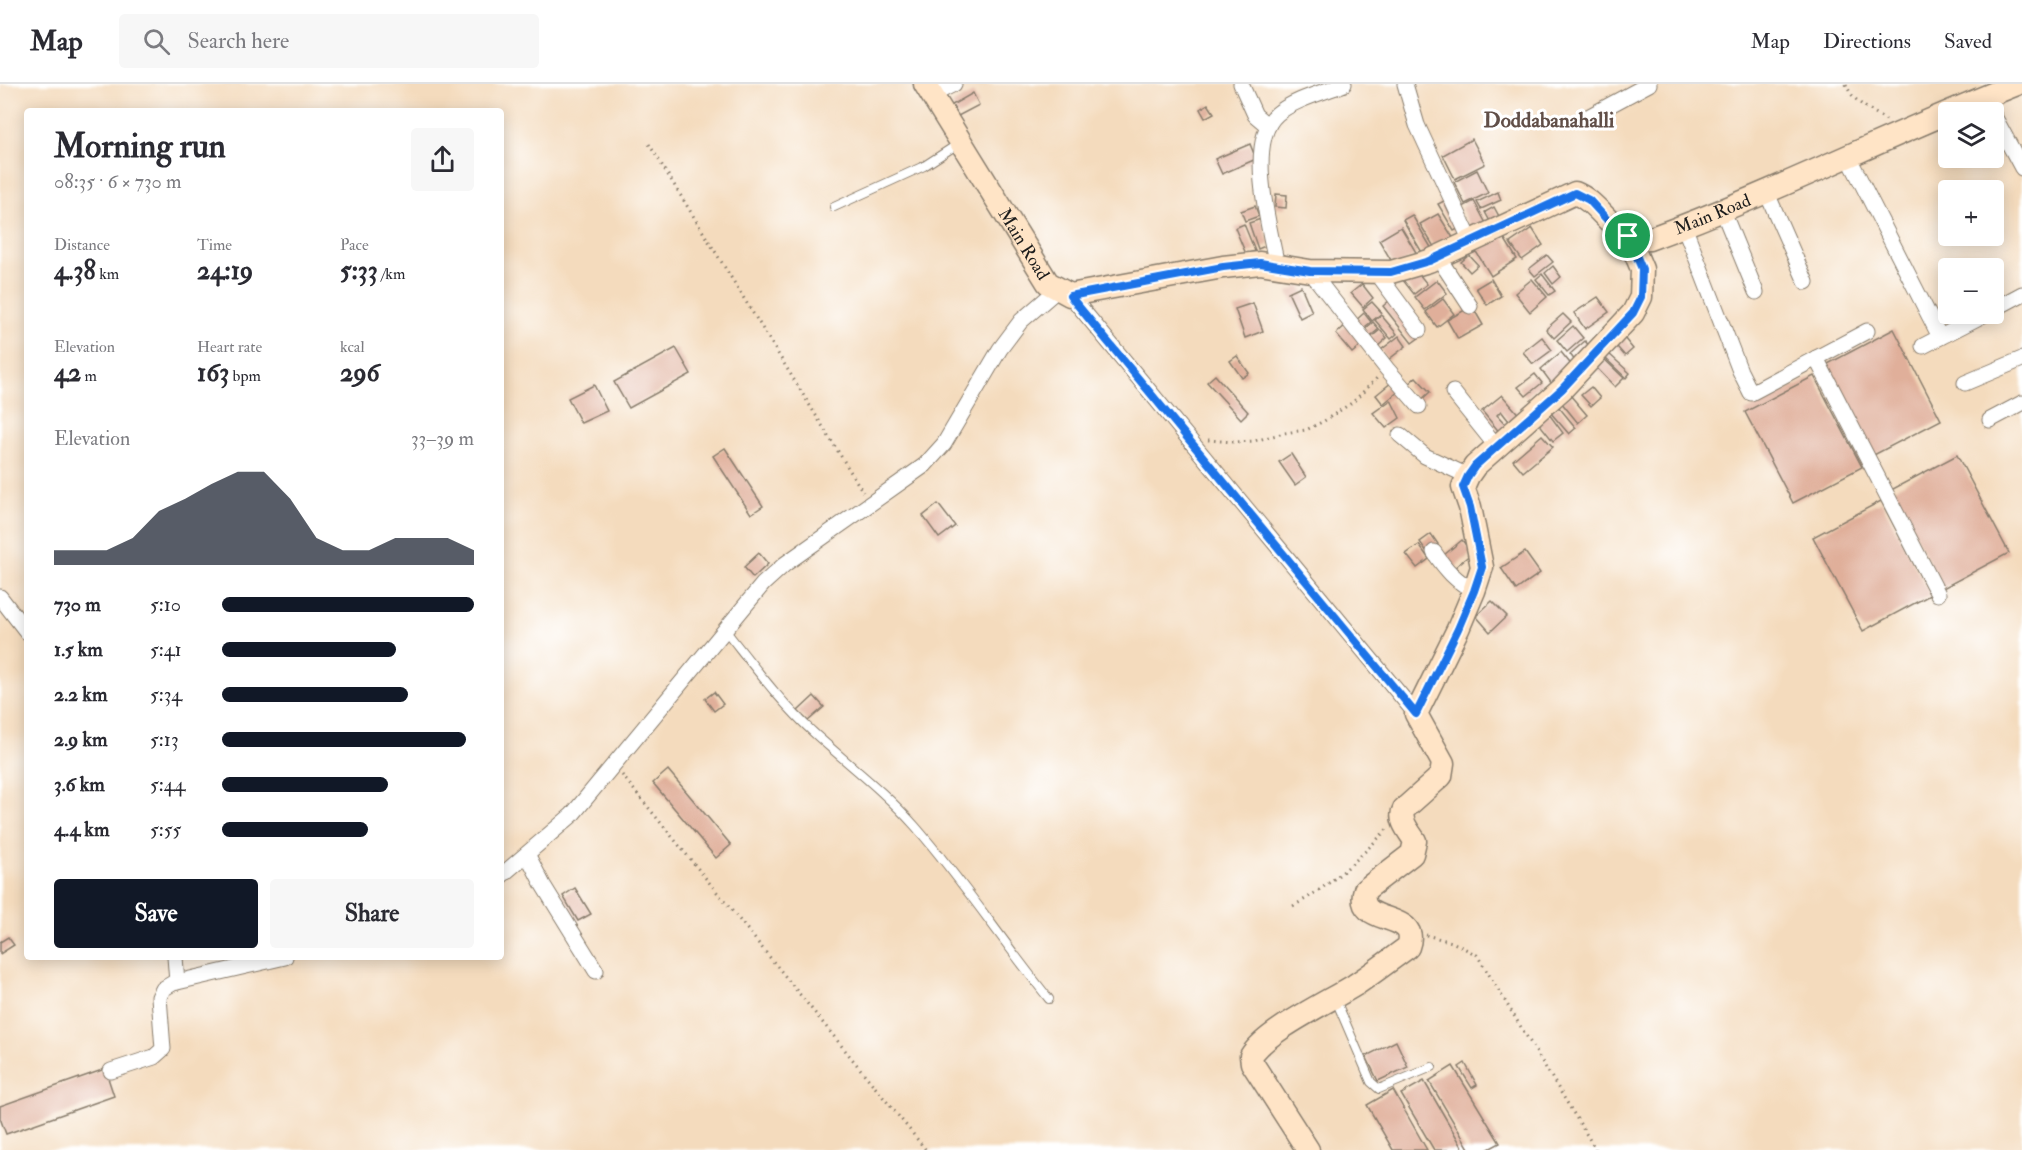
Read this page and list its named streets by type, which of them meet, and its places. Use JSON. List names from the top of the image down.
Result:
{
  "streets": {
    "street": ["Main Road"]
  },
  "districts": ["Doddabanahalli"],
  "page": {
    "header": "Map",
    "search": "Search here",
    "nav": ["Map", "Directions", "Saved"],
    "map_buttons": ["+", "−"],
    "heading": ["Morning run", "08:35 · 6 × 730 m"],
    "stats": [
      ["Distance", "4.38 km"],
      ["Time", "24:19"],
      ["Pace", "5:33 /km"],
      ["Elevation", "42 m"],
      ["Heart rate", "163 bpm"],
      ["kcal", "296"]
    ],
    "chart": ["Elevation", "33–39 m"],
    "list": [
      {
        "name": "730 m",
        "note": "5:10"
      },
      {
        "name": "1.5 km",
        "note": "5:41"
      },
      {
        "name": "2.2 km",
        "note": "5:34"
      },
      {
        "name": "2.9 km",
        "note": "5:13"
      },
      {
        "name": "3.6 km",
        "note": "5:44"
      },
      {
        "name": "4.4 km",
        "note": "5:55"
      }
    ],
    "buttons": ["Save", "Share"]
  }
}
